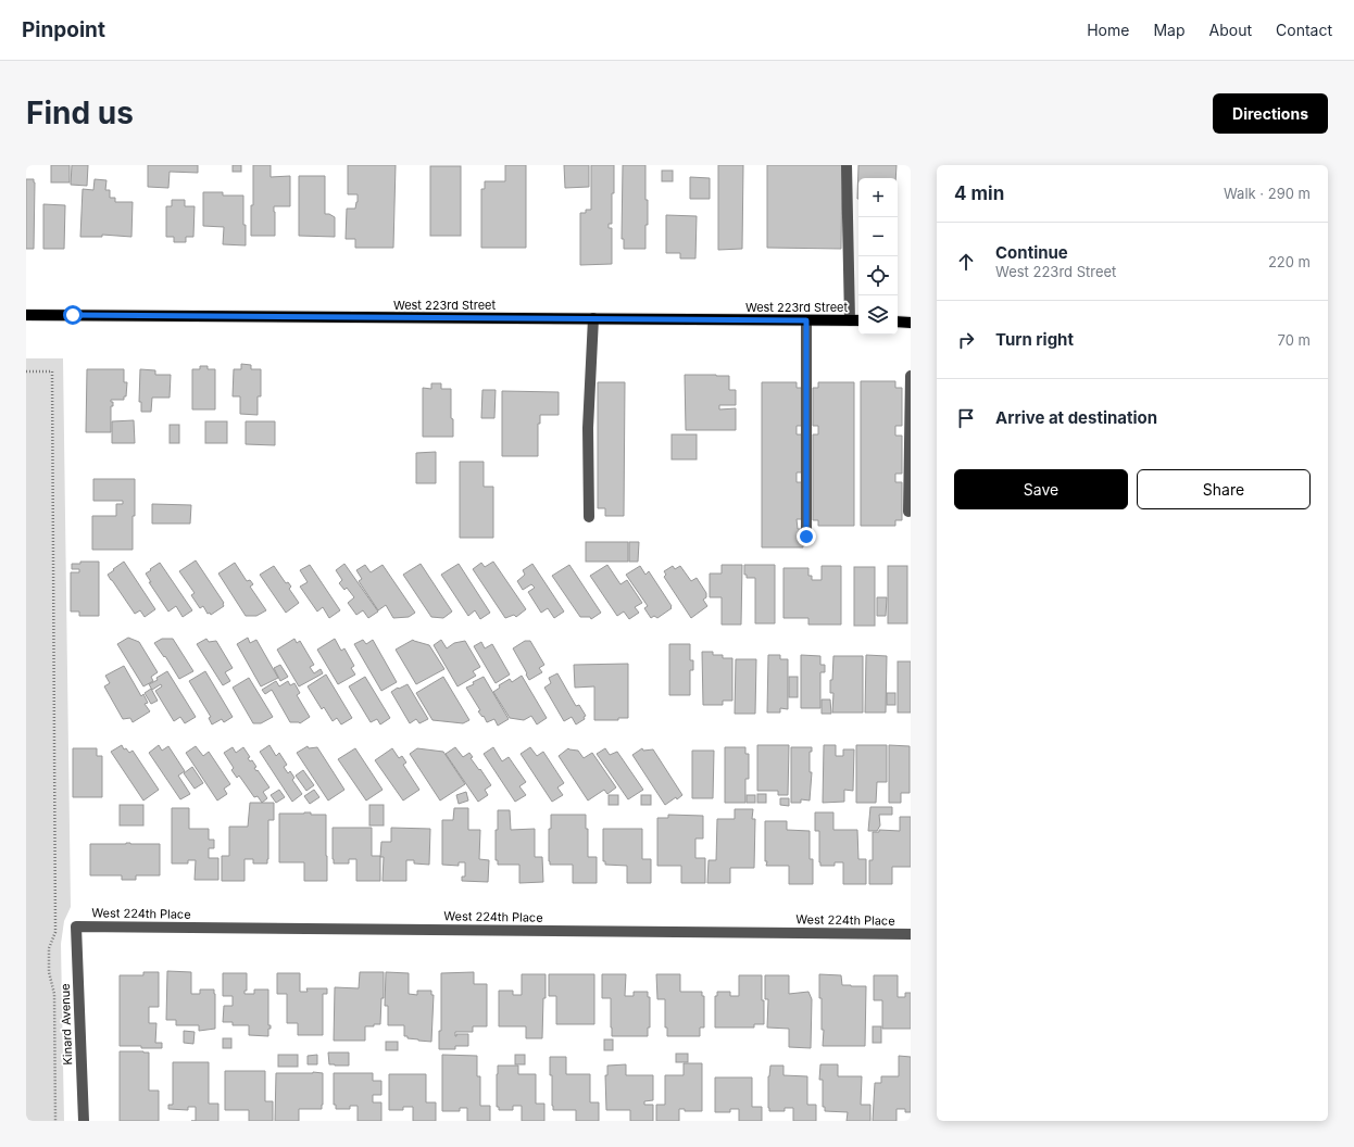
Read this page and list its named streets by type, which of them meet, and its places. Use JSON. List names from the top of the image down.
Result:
{
  "streets": {
    "main road": ["West 223rd Street"],
    "street": ["West 224th Place", "Kinard Avenue"]
  },
  "crossings": [
    ["West 224th Place", "Kinard Avenue"]
  ],
  "page": {
    "header": "Pinpoint",
    "nav": [
      "Home",
      "Map",
      "About",
      "Contact"
    ],
    "buttons": [
      "Directions",
      ["Save", "Share"]
    ],
    "title": "Find us",
    "heading": ["4 min", "Walk · 290 m"],
    "map_buttons": ["+", "−"],
    "list": [
      ["Continue", "West 223rd Street", "220 m"],
      ["Turn right", "70 m"],
      "Arrive at destination"
    ]
  }
}
